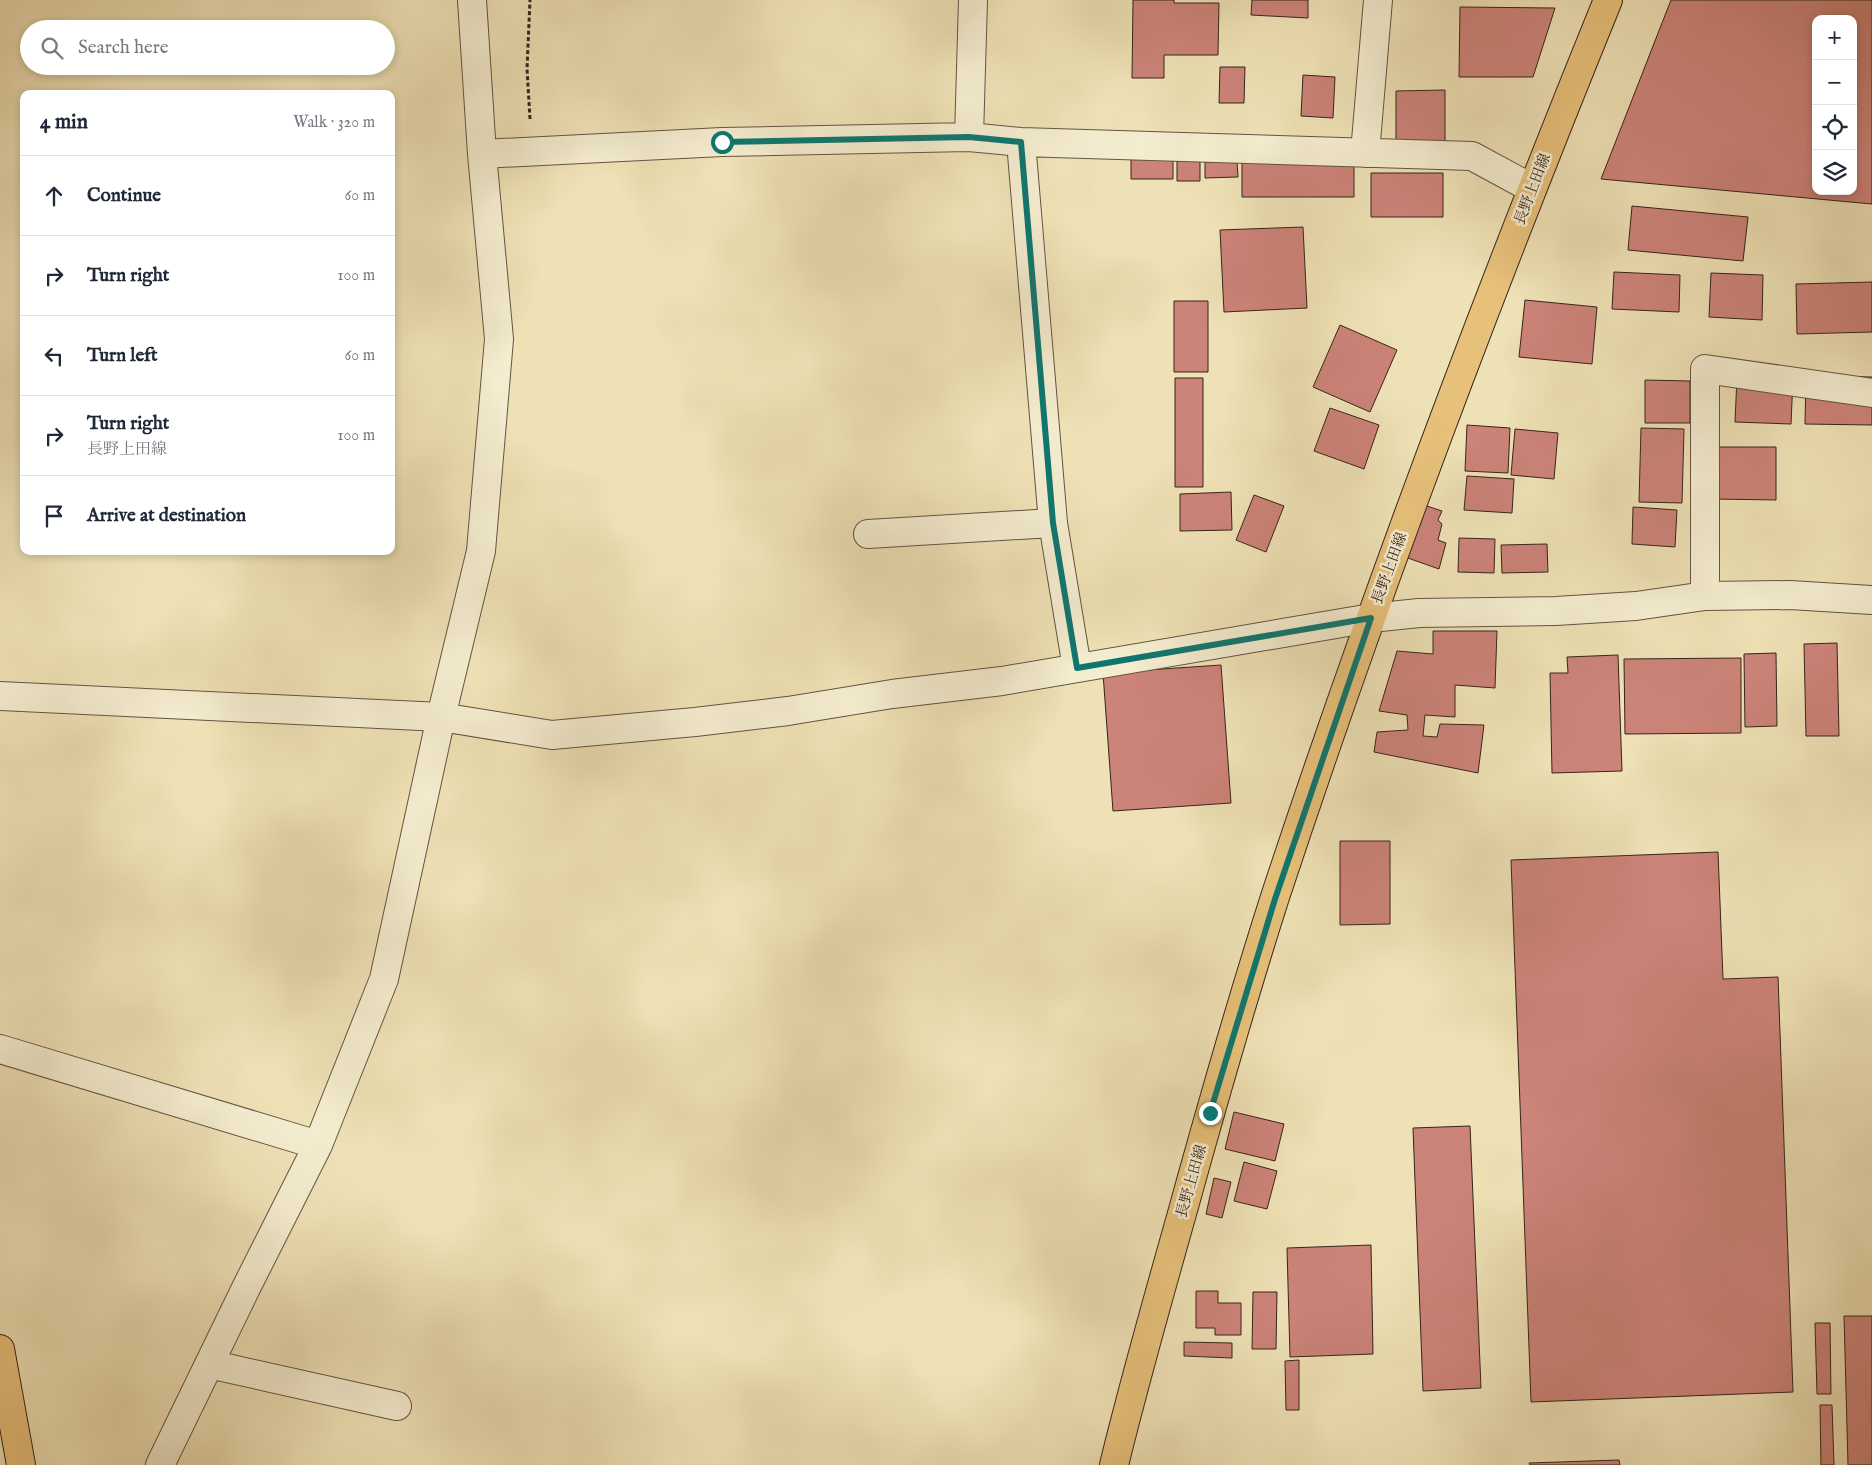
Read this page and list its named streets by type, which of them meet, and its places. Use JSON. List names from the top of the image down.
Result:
{
  "streets": {
    "main road": ["長野上田線"]
  },
  "page": {
    "map_buttons": ["+", "−"],
    "search": "Search here",
    "heading": ["4 min", "Walk · 320 m"],
    "list": [
      ["Continue", "60 m"],
      ["Turn right", "100 m"],
      ["Turn left", "60 m"],
      ["Turn right", "長野上田線", "100 m"],
      "Arrive at destination"
    ]
  }
}
